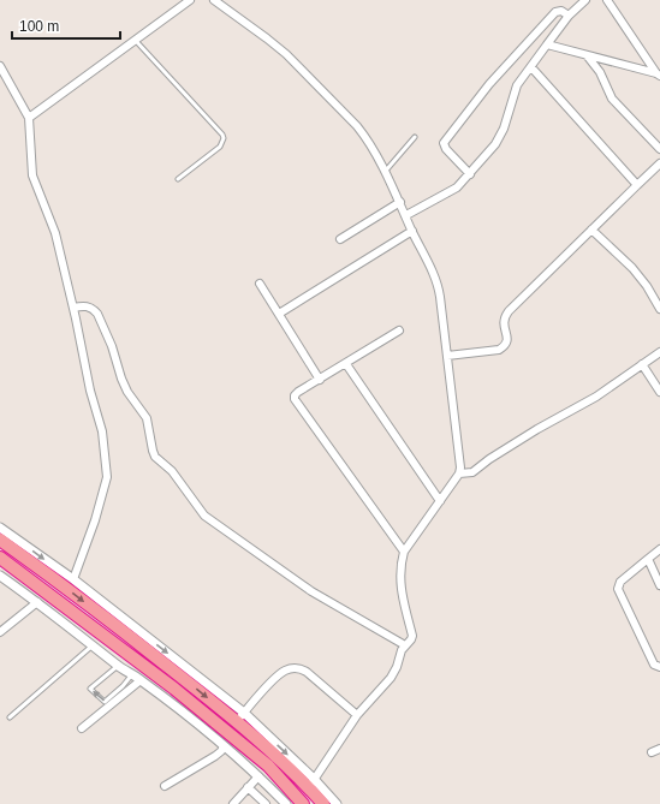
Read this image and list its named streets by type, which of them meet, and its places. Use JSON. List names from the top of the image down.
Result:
{
  "scale_bar": "100 m"
}
